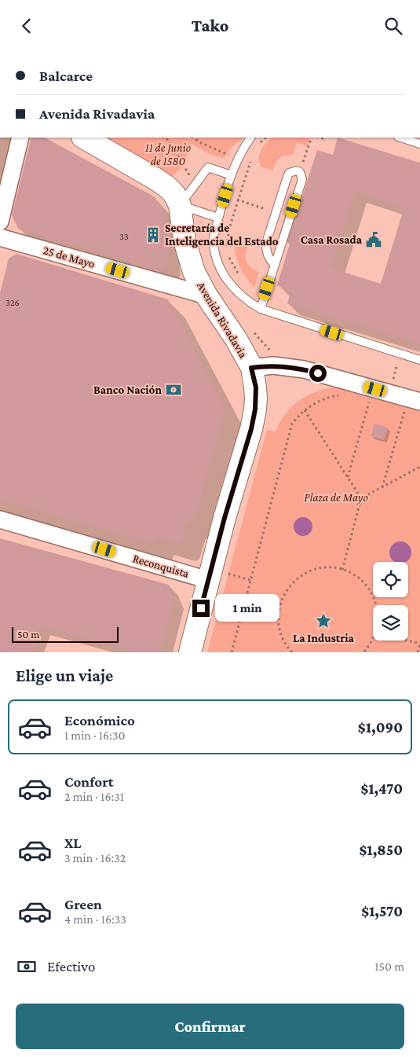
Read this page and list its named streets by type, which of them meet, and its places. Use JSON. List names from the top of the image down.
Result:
{
  "streets": {
    "main road": ["Avenida Rivadavia"],
    "street": ["25 de Mayo", "Reconquista"]
  },
  "crossings": [
    ["25 de Mayo", "Avenida Rivadavia"],
    ["Avenida Rivadavia", "Reconquista"]
  ],
  "parks": ["11 de Junio de 1580", "Plaza de Mayo"],
  "places": {
    "building": ["Secretaría de Inteligencia del Estado"],
    "public building": ["Casa Rosada"],
    "bank": ["Banco Nación"],
    "place": ["La Industria"]
  },
  "house_numbers": ["33", "326"],
  "scale_bar": "50 m",
  "page": {
    "header": "Tako",
    "banner": ["Balcarce", "Avenida Rivadavia"],
    "bubble": "1 min",
    "scale": "50 m",
    "heading": "Elige un viaje",
    "list": [
      {
        "name": "Económico",
        "note": "1 min · 16:30",
        "value": "$1,090"
      },
      {
        "name": "Confort",
        "note": "2 min · 16:31",
        "value": "$1,470"
      },
      {
        "name": "XL",
        "note": "3 min · 16:32",
        "value": "$1,850"
      },
      {
        "name": "Green",
        "note": "4 min · 16:33",
        "value": "$1,570"
      }
    ],
    "pay": ["Efectivo", "150 m"],
    "buttons": "Confirmar"
  }
}
